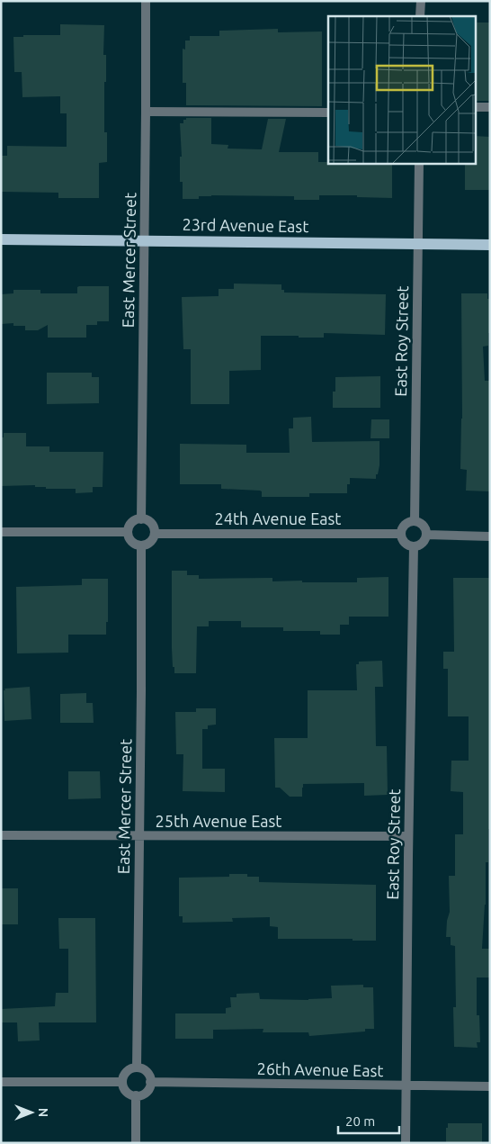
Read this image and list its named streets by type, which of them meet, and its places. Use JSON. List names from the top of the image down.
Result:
{
  "streets": {
    "main road": ["23rd Avenue East"],
    "street": [
      "East Mercer Street",
      "East Roy Street",
      "24th Avenue East",
      "25th Avenue East",
      "26th Avenue East"
    ]
  },
  "crossings": [
    ["23rd Avenue East", "East Mercer Street"],
    ["23rd Avenue East", "East Roy Street"],
    ["East Mercer Street", "24th Avenue East"],
    ["East Mercer Street", "25th Avenue East"],
    ["East Mercer Street", "26th Avenue East"],
    ["East Roy Street", "24th Avenue East"],
    ["East Roy Street", "25th Avenue East"],
    ["East Roy Street", "26th Avenue East"]
  ],
  "scale_bar": "20 m",
  "north": "right"
}
